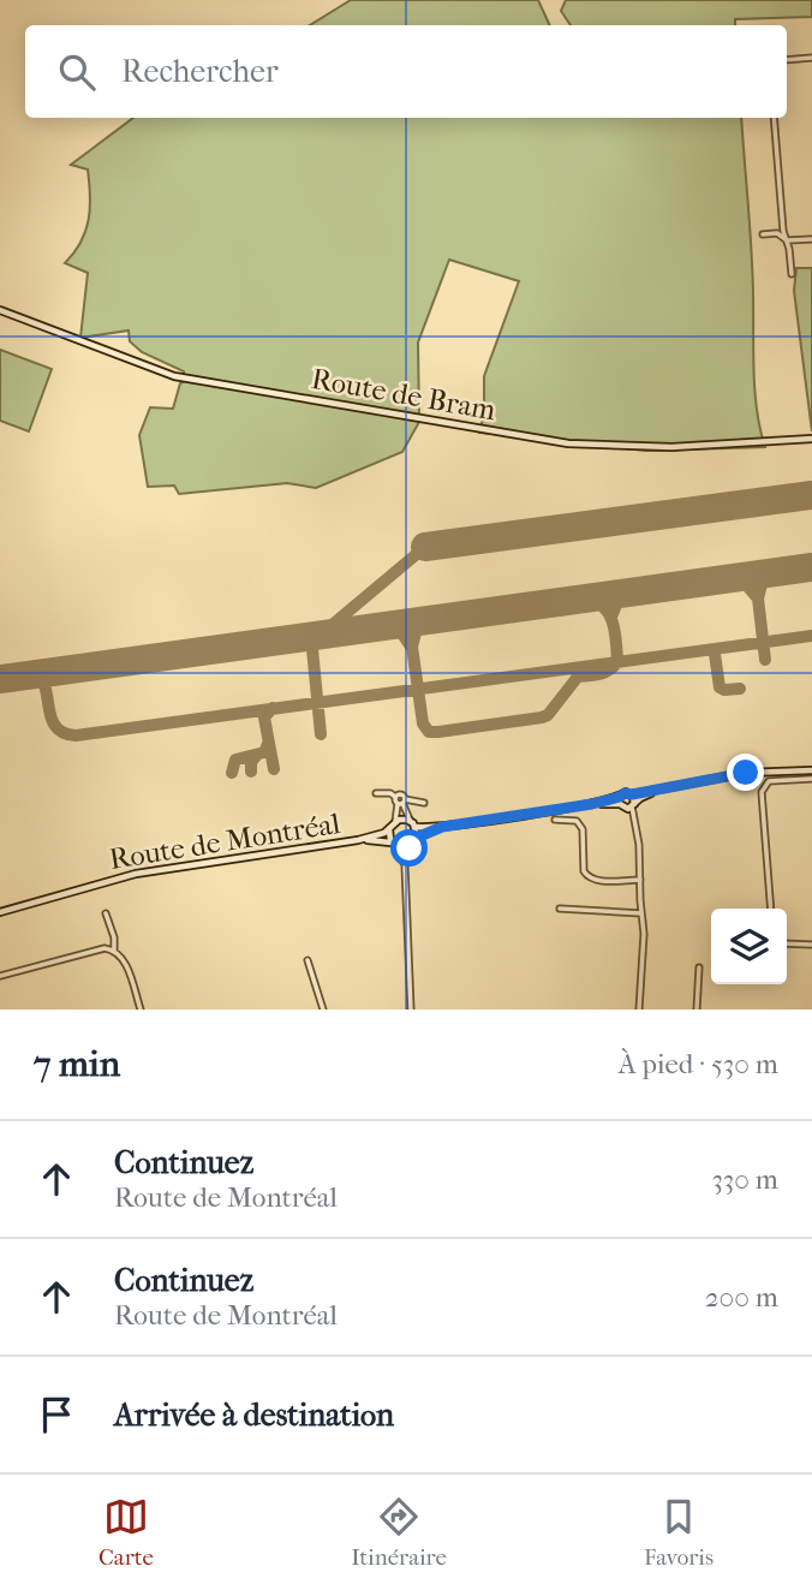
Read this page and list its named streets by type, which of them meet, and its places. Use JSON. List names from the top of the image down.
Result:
{
  "streets": {
    "main road": ["Route de Bram", "Route de Montréal"]
  },
  "page": {
    "search": "Rechercher",
    "heading": ["7 min", "À pied · 530 m"],
    "list": [
      ["Continuez", "Route de Montréal", "330 m"],
      ["Continuez", "Route de Montréal", "200 m"],
      "Arrivée à destination"
    ],
    "nav": ["Carte", "Itinéraire", "Favoris"]
  }
}
